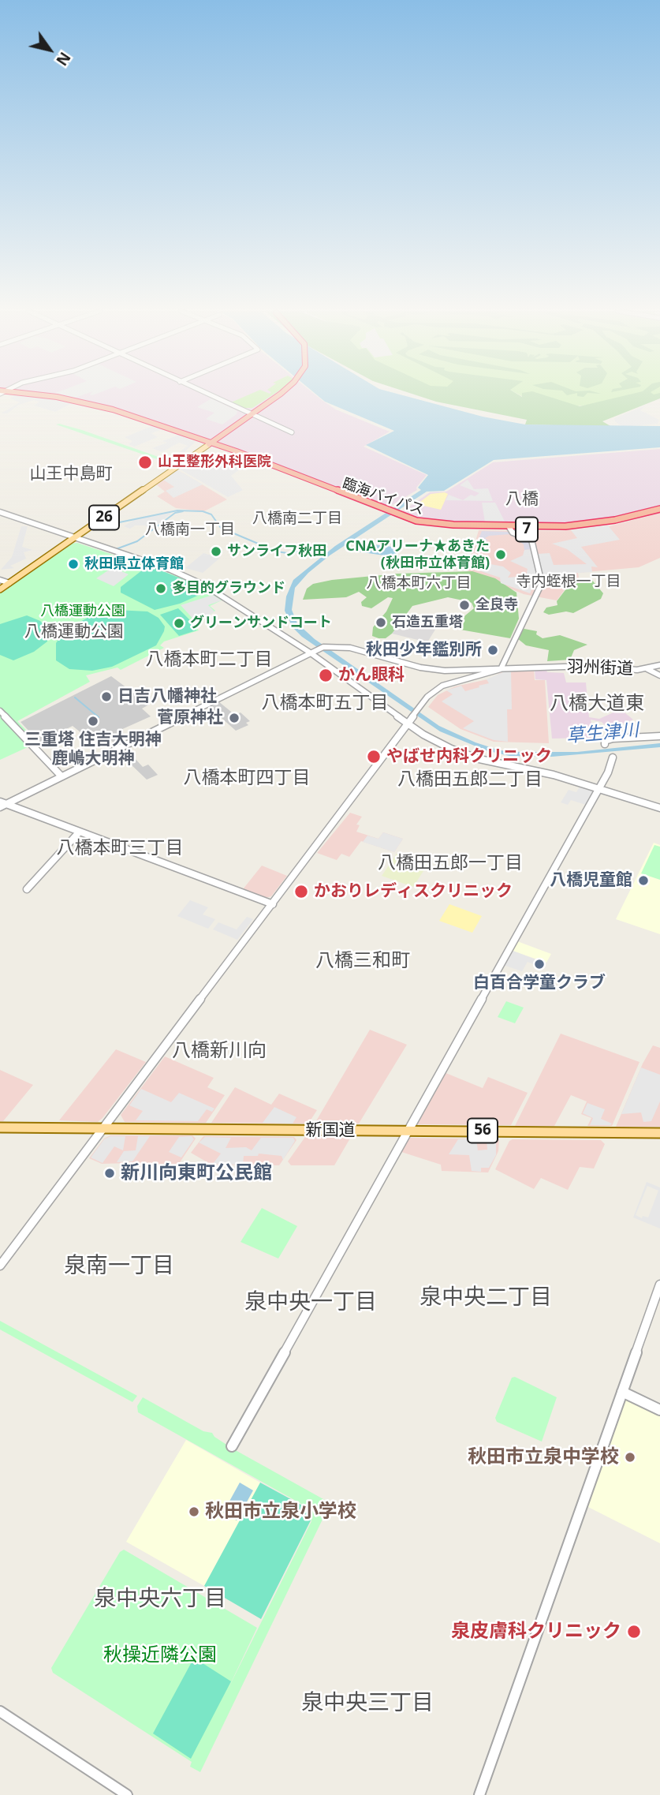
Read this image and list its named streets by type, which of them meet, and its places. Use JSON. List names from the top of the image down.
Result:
{
  "streets": {
    "highway": ["臨海バイパス", "7"],
    "main road": ["26", "新国道", "56"],
    "street": ["羽州街道"]
  },
  "crossings": [
    ["臨海バイパス", "26"]
  ],
  "districts": [
    "山王中島町",
    "八橋",
    "八橋南二丁目",
    "八橋南一丁目",
    "寺内蛭根一丁目",
    "八橋本町六丁目",
    "八橋運動公園",
    "八橋本町二丁目",
    "八橋本町五丁目",
    "八橋大道東",
    "八橋本町四丁目",
    "八橋田五郎二丁目",
    "八橋本町三丁目",
    "八橋田五郎一丁目",
    "八橋三和町",
    "八橋新川向",
    "泉南一丁目",
    "泉中央二丁目",
    "泉中央一丁目",
    "泉中央六丁目",
    "泉中央三丁目"
  ],
  "water": ["草生津川"],
  "parks": ["八橋運動公園", "秋操近隣公園"],
  "places": [
    "山王整形外科医院",
    "サンライフ秋田",
    "CNAアリーナ★あきた (秋田市立体育館)",
    "秋田県立体育館",
    "多目的グラウンド",
    "全良寺",
    "石造五重塔",
    "グリーンサンドコート",
    "秋田少年鑑別所",
    "かん眼科",
    "日吉八幡神社",
    "菅原神社",
    "三重塔 住吉大明神 鹿嶋大明神",
    "やばせ内科クリニック",
    "八橋児童館",
    "かおりレディスクリニック",
    "白百合学童クラブ",
    "新川向東町公民館",
    "秋田市立泉中学校",
    "秋田市立泉小学校",
    "泉皮膚科クリニック"
  ],
  "north": "bottom right"
}
